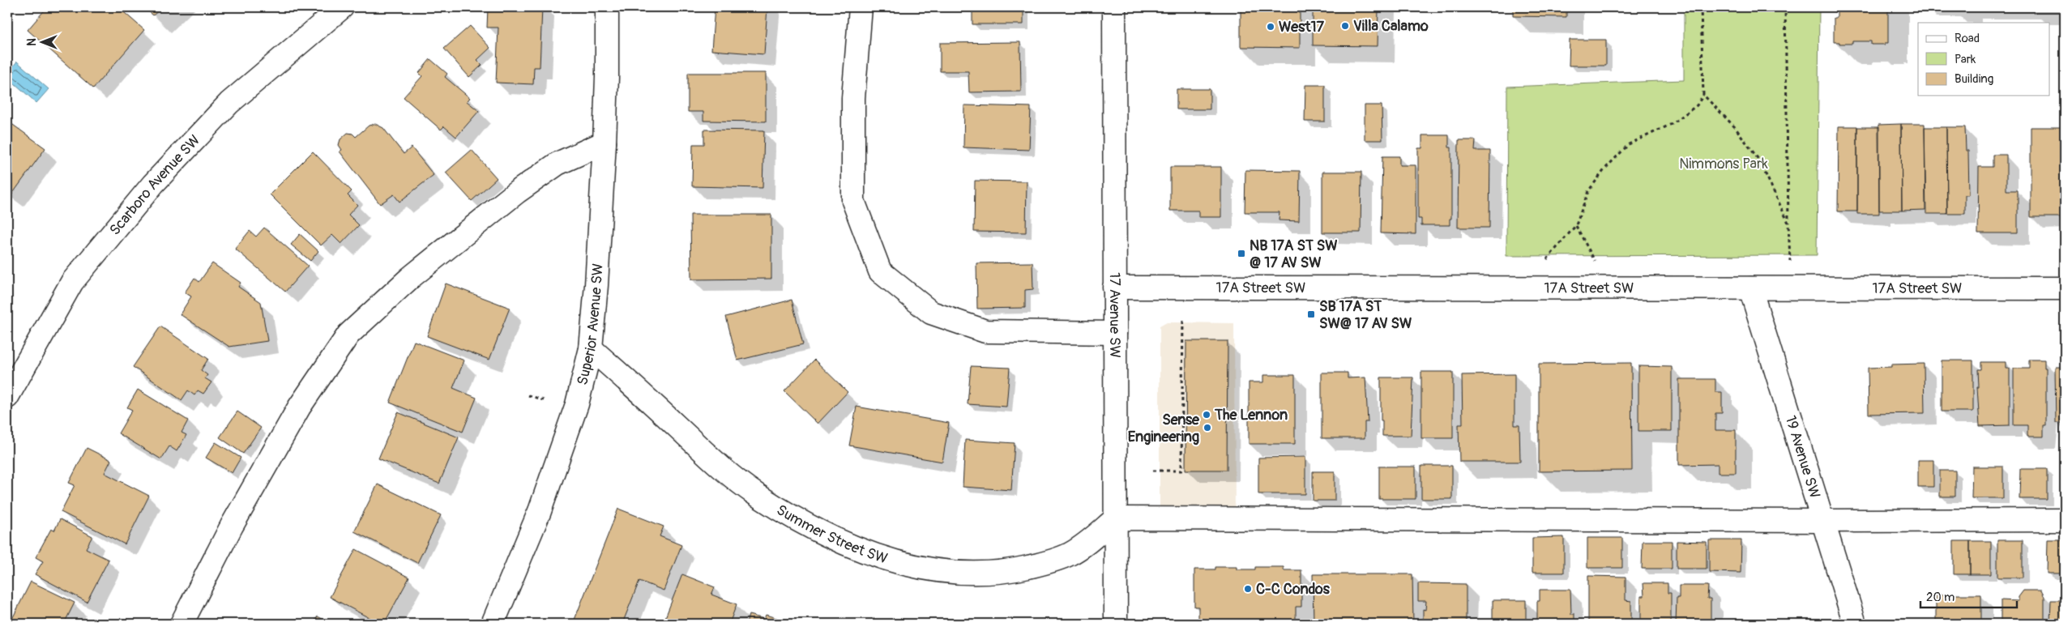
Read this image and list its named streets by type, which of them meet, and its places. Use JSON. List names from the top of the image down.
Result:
{
  "streets": {
    "street": [
      "Scarboro Avenue SW",
      "17A Street SW",
      "17 Avenue SW",
      "Superior Avenue SW",
      "19 Avenue SW",
      "Summer Street SW"
    ]
  },
  "crossings": [
    ["17A Street SW", "17 Avenue SW"],
    ["17A Street SW", "19 Avenue SW"],
    ["17 Avenue SW", "Summer Street SW"],
    ["Superior Avenue SW", "Summer Street SW"]
  ],
  "parks": ["Nimmons Park"],
  "places": {
    "other": [
      "Villa Calamo",
      "West17",
      "The Lennon",
      "Sense Engineering",
      "C-C Condos"
    ],
    "transit": ["NB 17A ST SW @ 17 AV SW", "SB 17A ST SW@ 17 AV SW"]
  },
  "legend": ["Road", "Park", "Building"],
  "scale_bar": "20 m",
  "north": "left"
}
